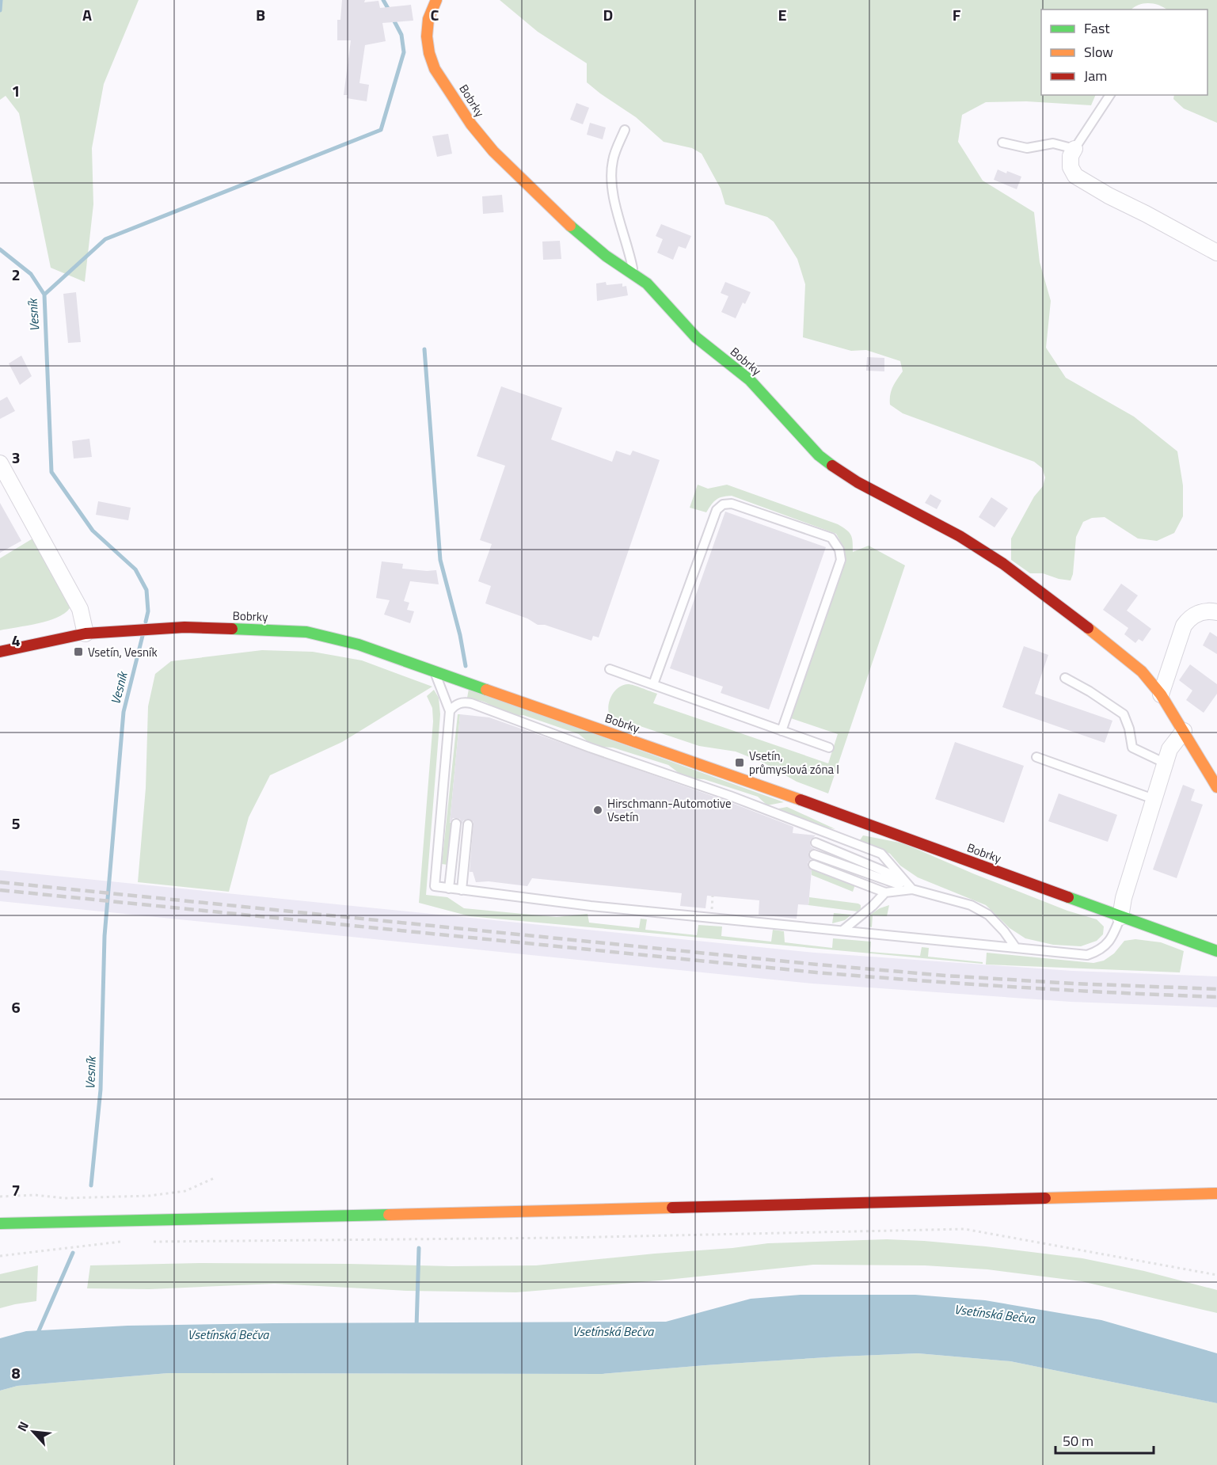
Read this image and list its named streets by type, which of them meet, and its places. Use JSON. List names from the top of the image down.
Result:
{
  "streets": {
    "street": ["Bobrky"]
  },
  "water": ["Vesník", "Vsetínská Bečva"],
  "places": {
    "transit": ["Vsetín, Vesník", "Vsetín, průmyslová zóna I"],
    "other": ["Hirschmann-Automotive Vsetín"]
  },
  "legend": ["Fast", "Slow", "Jam"],
  "scale_bar": "50 m",
  "north": "top left",
  "grid": {
    "columns": [
      "A",
      "B",
      "C",
      "D",
      "E",
      "F"
    ],
    "rows": [
      "1",
      "2",
      "3",
      "4",
      "5",
      "6",
      "7",
      "8"
    ]
  }
}
